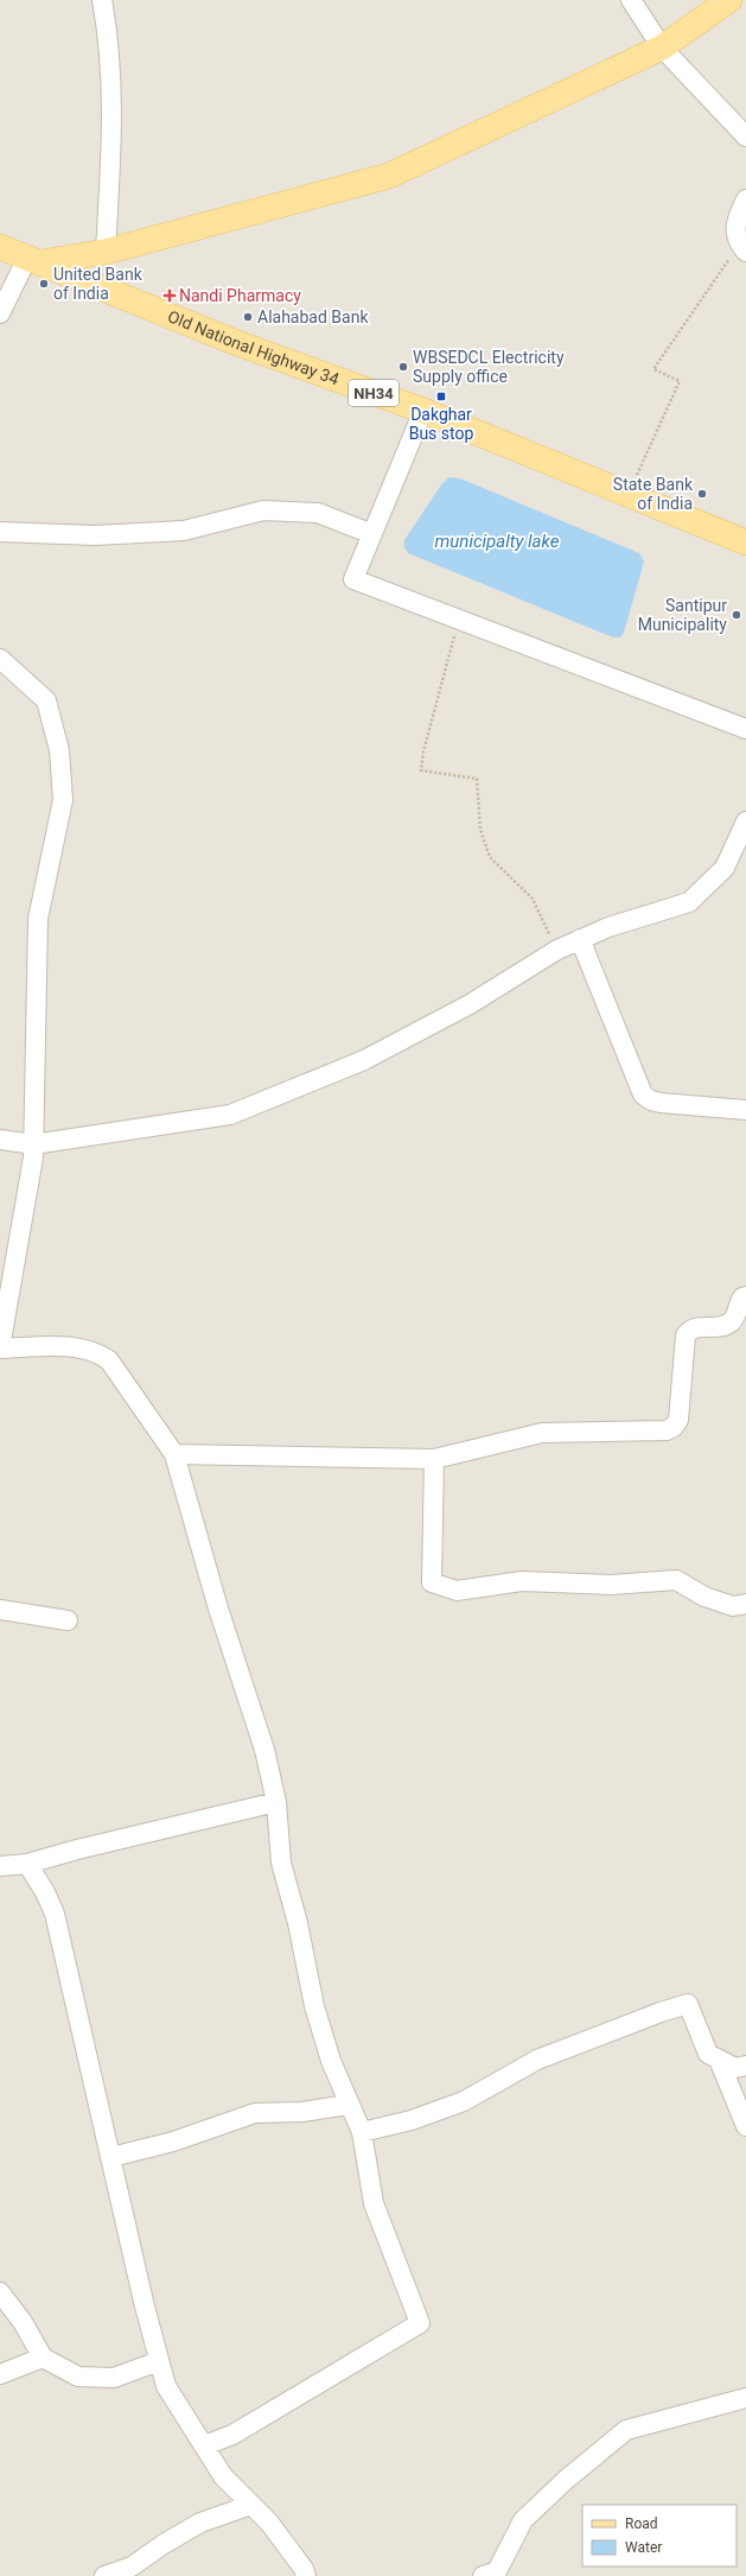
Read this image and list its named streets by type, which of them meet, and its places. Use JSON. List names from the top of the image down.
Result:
{
  "streets": {
    "main road": ["Old National Highway 34", "NH34"]
  },
  "water": ["municipalty lake"],
  "places": {
    "other": [
      "United Bank of India",
      "Alahabad Bank",
      "WBSEDCL Electricity Supply office",
      "State Bank of India",
      "Santipur Municipality"
    ],
    "health": ["Nandi Pharmacy"],
    "transit": ["Dakghar Bus stop"]
  },
  "legend": ["Road", "Water"]
}
